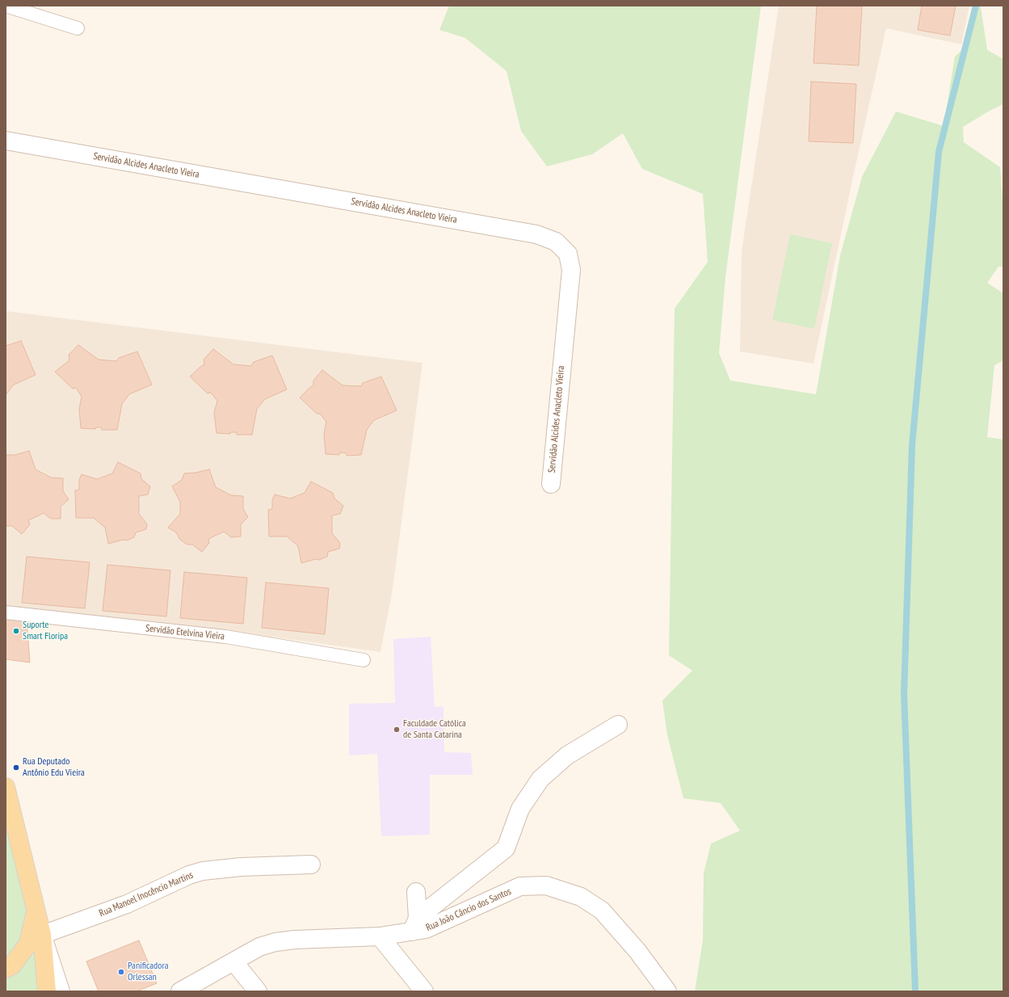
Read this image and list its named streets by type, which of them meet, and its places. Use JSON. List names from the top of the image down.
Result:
{
  "streets": {
    "street": ["Servidão Alcides Anacleto Vieira", "Rua Manoel Inocêncio Martins", "Rua João Câncio dos Santos"],
    "lane": ["Servidão Etelvina Vieira"]
  },
  "places": [
    "Suporte Smart Floripa",
    "Faculdade Católica de Santa Catarina",
    "Rua Deputado Antônio Edu Vieira",
    "Panificadora Orlessan"
  ]
}
